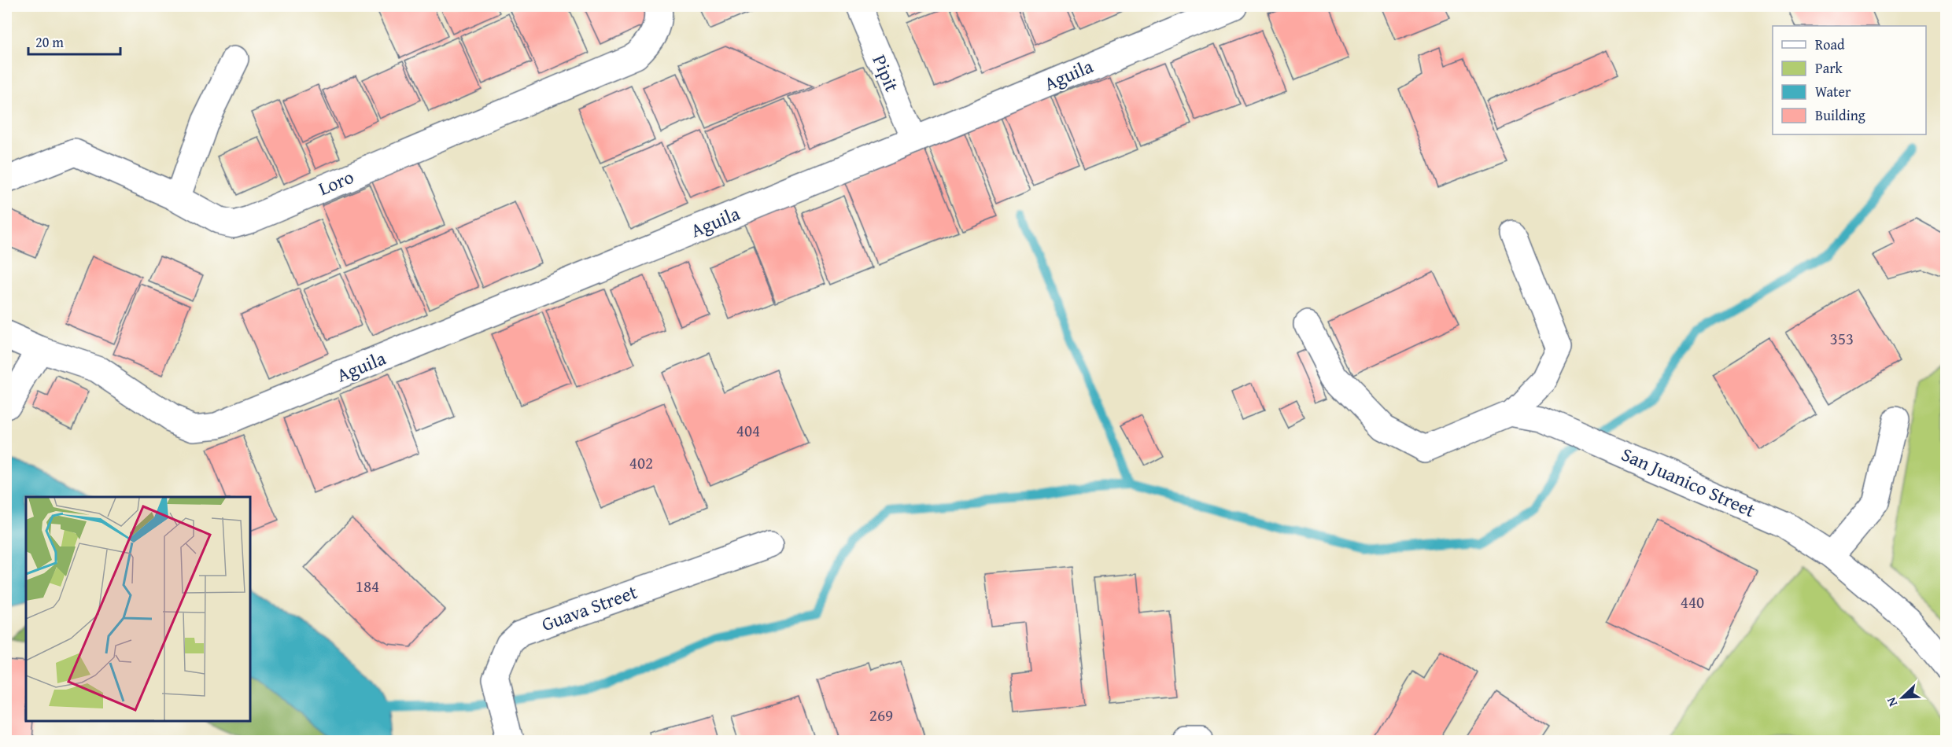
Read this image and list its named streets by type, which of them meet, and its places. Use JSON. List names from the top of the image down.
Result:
{
  "streets": {
    "street": [
      "Pipit",
      "Aguila",
      "Loro",
      "San Juanico Street",
      "Guava Street"
    ]
  },
  "crossings": [
    ["Pipit", "Aguila"]
  ],
  "house_numbers": [
    "353",
    "404",
    "402",
    "184",
    "440",
    "269"
  ],
  "legend": [
    "Road",
    "Park",
    "Water",
    "Building"
  ],
  "scale_bar": "20 m",
  "north": "bottom left"
}
